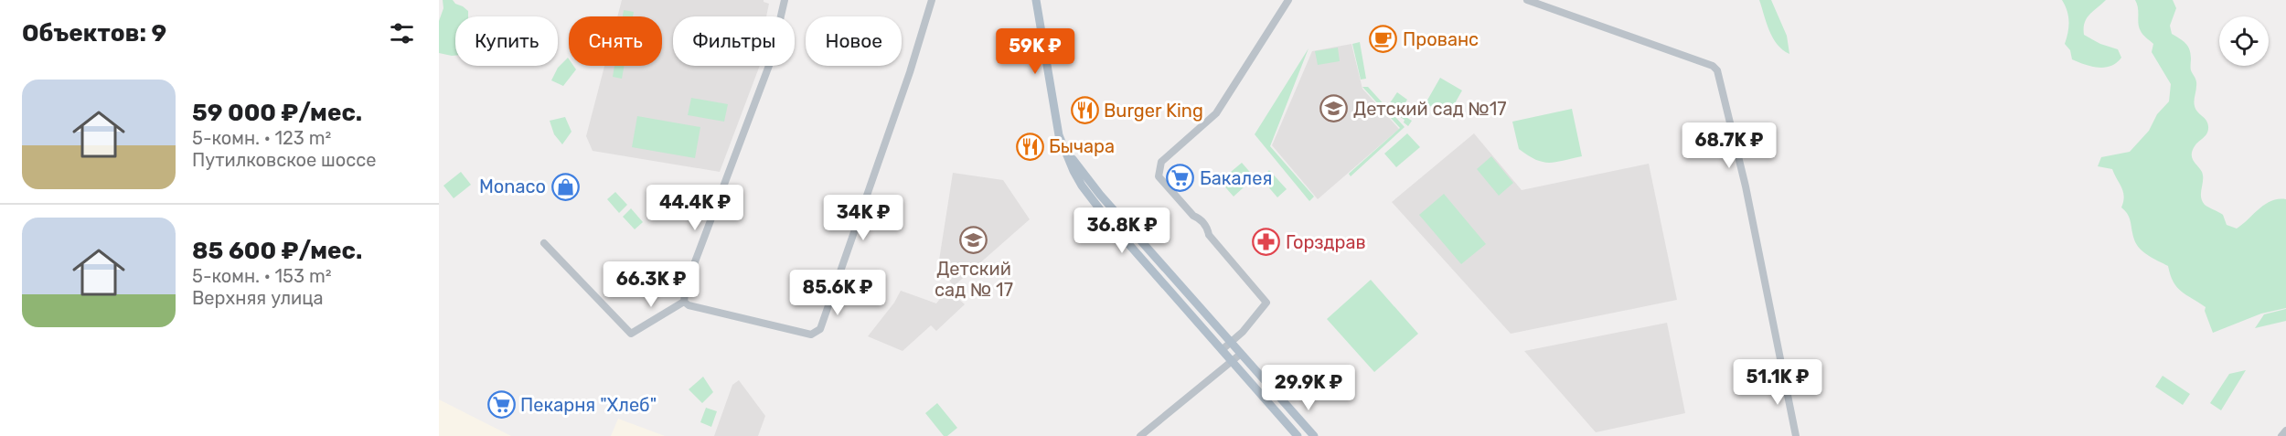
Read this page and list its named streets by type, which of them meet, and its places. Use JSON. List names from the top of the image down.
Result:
{
  "places": {
    "cafe": ["Прованс"],
    "school or university": ["Детский сад №17", "Детский сад № 17"],
    "restaurant": ["Burger King", "Бычара"],
    "supermarket": ["Бакалея", "Пекарня \"Хлеб\""],
    "shop": ["Monaco"],
    "pharmacy": ["Горздрав"]
  },
  "page": {
    "heading": "Объектов: 9",
    "chip": [
      "Купить",
      "Снять",
      "Фильтры",
      "Новое"
    ],
    "price": [
      "59K ₽",
      "68.7K ₽",
      "44.4K ₽",
      "34K ₽",
      "36.8K ₽",
      "66.3K ₽",
      "85.6K ₽",
      "51.1K ₽",
      "29.9K ₽"
    ],
    "list": [
      {
        "name": "59 000 ₽/мес.",
        "note": "5-комн. · 123 m² · Путилковское шоссе"
      },
      {
        "name": "85 600 ₽/мес.",
        "note": "5-комн. · 153 m² · Верхняя улица"
      }
    ]
  }
}
